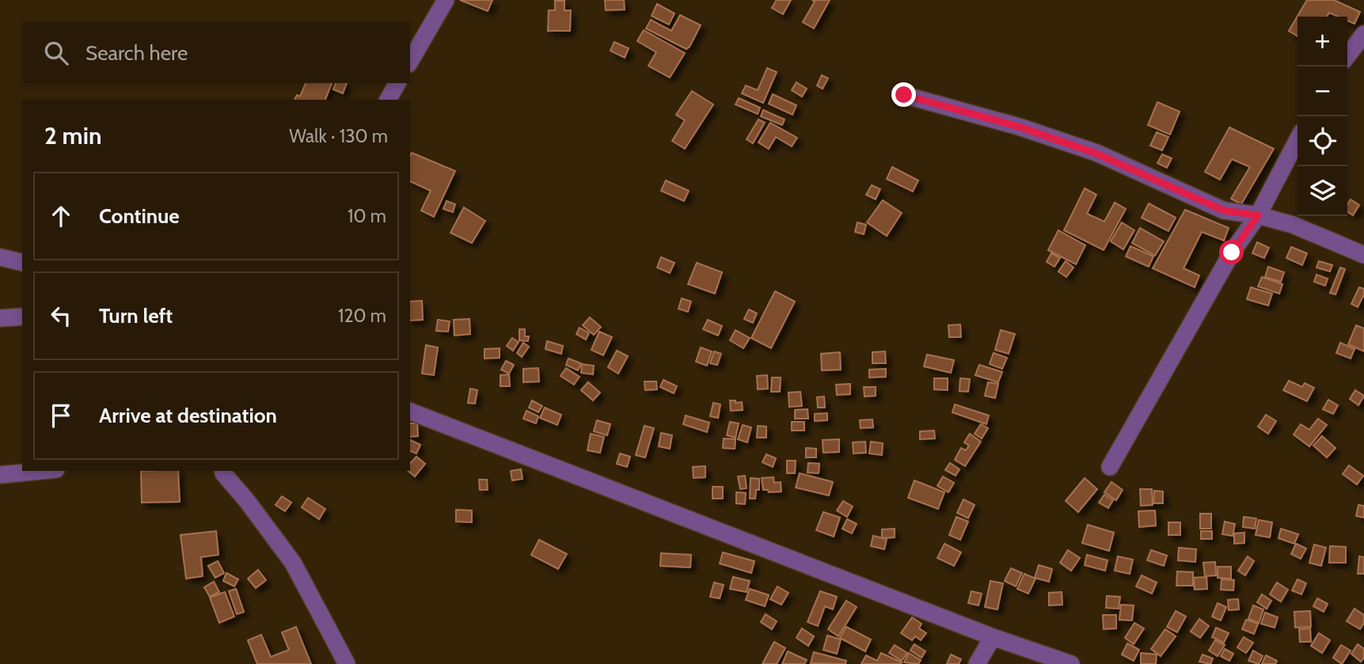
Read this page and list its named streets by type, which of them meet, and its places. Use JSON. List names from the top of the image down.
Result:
{
  "page": {
    "map_buttons": ["+", "−"],
    "search": "Search here",
    "heading": ["2 min", "Walk · 130 m"],
    "list": [
      ["Continue", "10 m"],
      ["Turn left", "120 m"],
      "Arrive at destination"
    ]
  }
}
